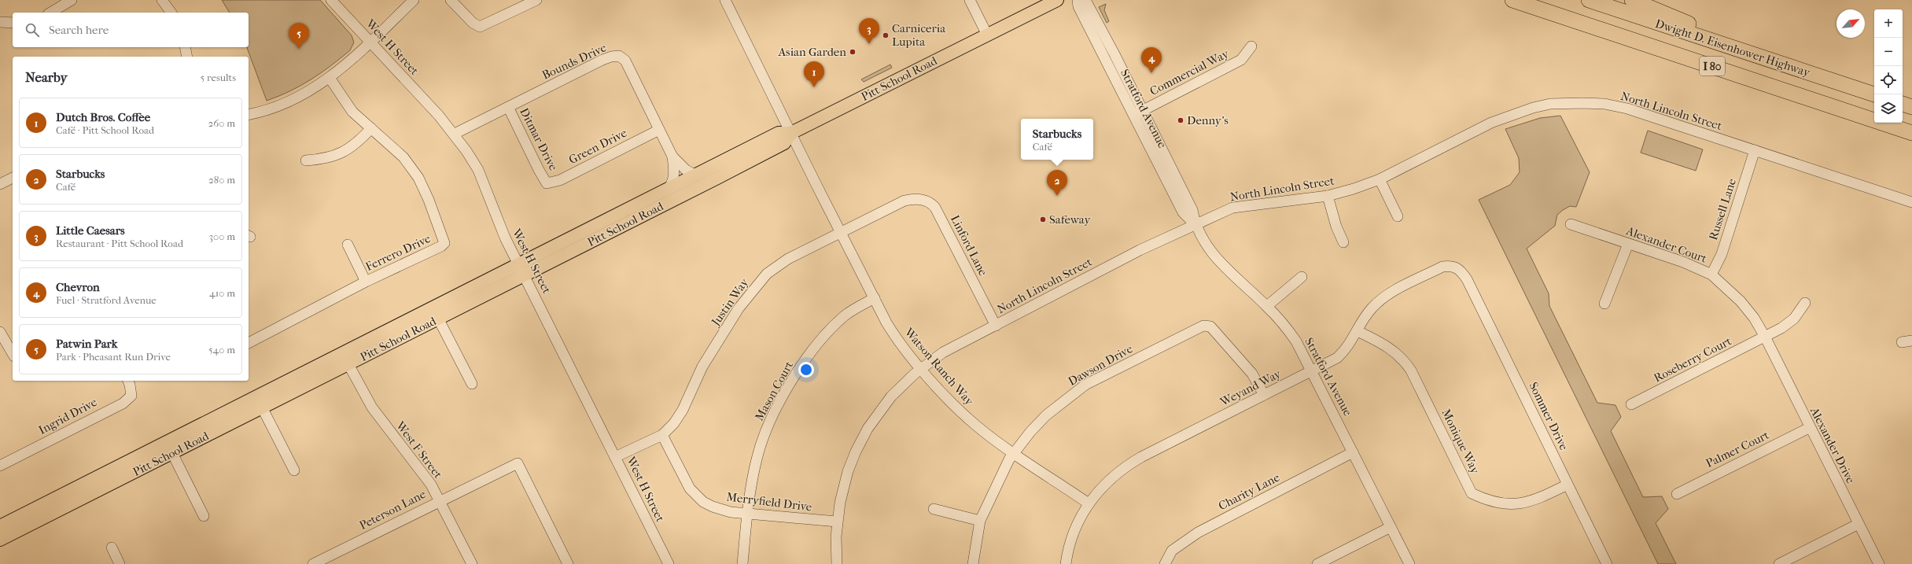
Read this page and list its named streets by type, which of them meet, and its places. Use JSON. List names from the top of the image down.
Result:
{
  "streets": {
    "highway": ["Dwight D. Eisenhower Highway", "I 80"],
    "main road": ["Pitt School Road"],
    "street": [
      "West H Street",
      "Bounds Drive",
      "Commercial Way",
      "Stratford Avenue",
      "North Lincoln Street",
      "Ditmar Drive",
      "Green Drive",
      "Russell Lane",
      "Alexander Court",
      "Linford Lane",
      "Ferrero Drive",
      "Justin Way",
      "Roseberry Court",
      "Dawson Drive",
      "Watson Ranch Way",
      "Weyand Way",
      "Mason Court",
      "Ingrid Drive",
      "Sommer Drive",
      "Monique Way",
      "Alexander Drive",
      "Palmer Court",
      "West F Street",
      "Charity Lane",
      "Merryfield Drive",
      "Peterson Lane"
    ]
  },
  "crossings": [
    ["West H Street", "Bounds Drive"],
    ["West H Street", "Pitt School Road"],
    ["West H Street", "Justin Way"],
    ["Bounds Drive", "Pitt School Road"],
    ["Bounds Drive", "Ditmar Drive"],
    ["Bounds Drive", "Green Drive"],
    ["Commercial Way", "Stratford Avenue"],
    ["Pitt School Road", "Watson Ranch Way"],
    ["Pitt School Road", "West F Street"],
    ["Stratford Avenue", "North Lincoln Street"],
    ["Stratford Avenue", "Weyand Way"],
    ["Stratford Avenue", "Charity Lane"],
    ["North Lincoln Street", "Russell Lane"],
    ["North Lincoln Street", "Linford Lane"],
    ["North Lincoln Street", "Watson Ranch Way"],
    ["North Lincoln Street", "Merryfield Drive"],
    ["Ditmar Drive", "Green Drive"],
    ["Russell Lane", "Alexander Court"],
    ["Alexander Court", "Roseberry Court"],
    ["Alexander Court", "Alexander Drive"],
    ["Linford Lane", "Justin Way"],
    ["Justin Way", "Watson Ranch Way"],
    ["Justin Way", "Merryfield Drive"],
    ["Roseberry Court", "Alexander Drive"],
    ["Dawson Drive", "Watson Ranch Way"],
    ["Dawson Drive", "Weyand Way"],
    ["Watson Ranch Way", "Weyand Way"],
    ["Watson Ranch Way", "Mason Court"],
    ["Weyand Way", "Sommer Drive"],
    ["Weyand Way", "Monique Way"],
    ["Mason Court", "Merryfield Drive"],
    ["Sommer Drive", "Monique Way"],
    ["Alexander Drive", "Palmer Court"],
    ["West F Street", "Peterson Lane"]
  ],
  "places": [
    "Carniceria Lupita",
    "Asian Garden",
    "Denny's",
    "Safeway"
  ],
  "north": "top right",
  "page": {
    "map_buttons": ["+", "−"],
    "search": "Search here",
    "pins": [
      "3",
      "5",
      "4",
      "1",
      "2"
    ],
    "heading": ["Nearby", "5 results"],
    "list": [
      {
        "mark": "1",
        "name": "Dutch Bros. Coffee",
        "note": "Café · Pitt School Road",
        "value": "260 m"
      },
      {
        "mark": "2",
        "name": "Starbucks",
        "note": "Café",
        "value": "280 m"
      },
      {
        "mark": "3",
        "name": "Little Caesars",
        "note": "Restaurant · Pitt School Road",
        "value": "300 m"
      },
      {
        "mark": "4",
        "name": "Chevron",
        "note": "Fuel · Stratford Avenue",
        "value": "410 m"
      },
      {
        "mark": "5",
        "name": "Patwin Park",
        "note": "Park · Pheasant Run Drive",
        "value": "540 m"
      }
    ],
    "popup": ["Starbucks", "Café"]
  }
}
